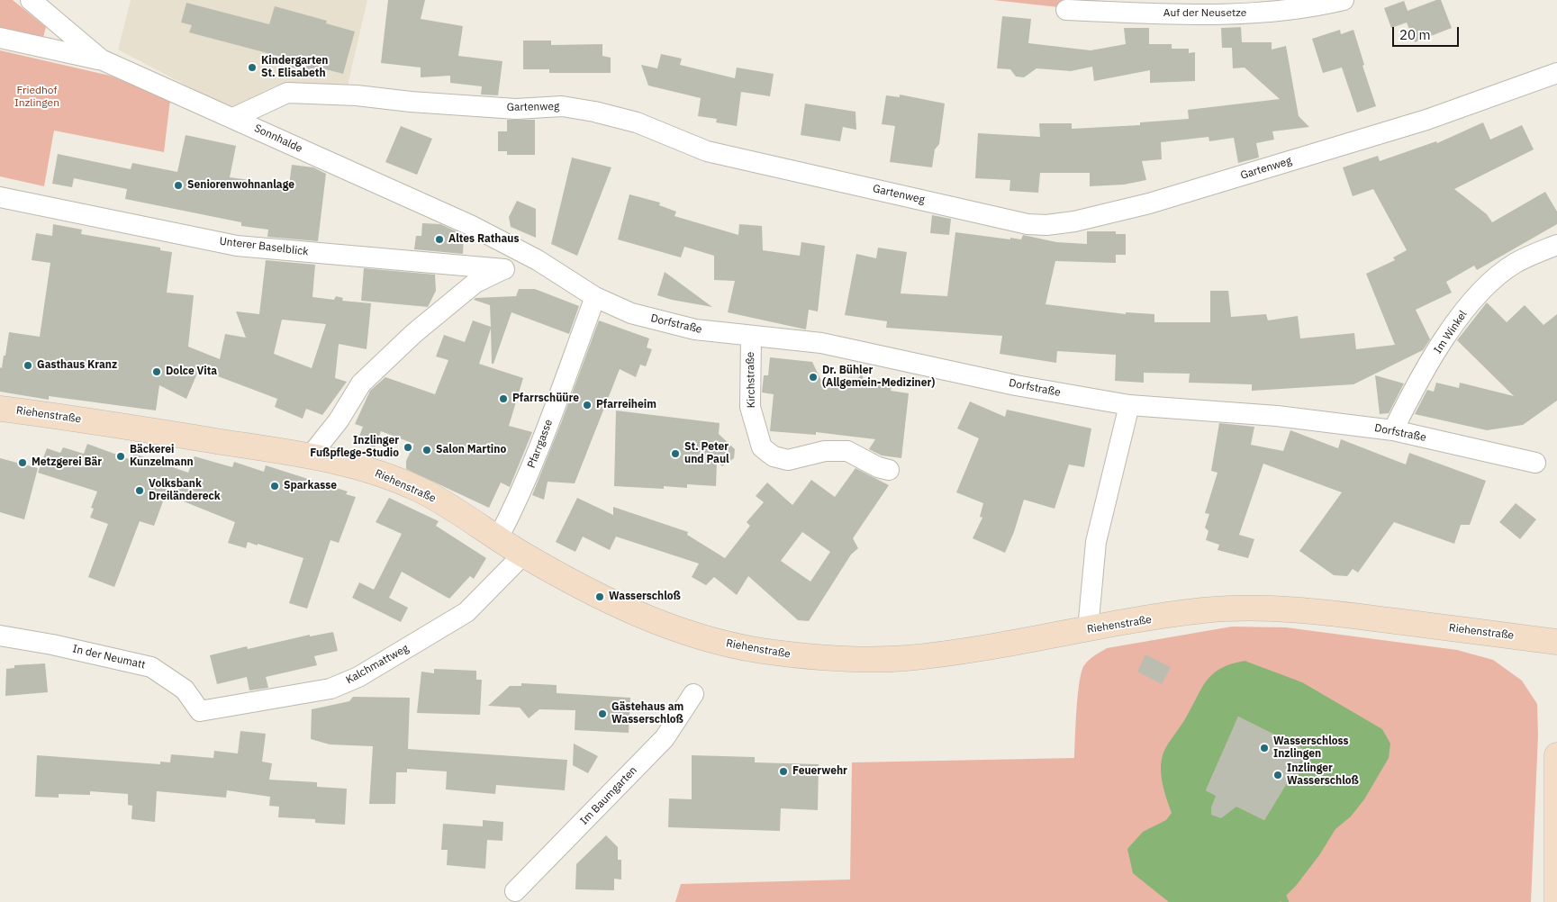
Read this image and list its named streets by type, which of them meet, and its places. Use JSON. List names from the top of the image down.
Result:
{
  "streets": {
    "street": [
      "Auf der Neusetze",
      "Gartenweg",
      "Sonnhalde",
      "Unterer Baselblick",
      "Dorfstraße",
      "Im Winkel",
      "Kirchstraße",
      "Riehenstraße",
      "Pfarrgasse",
      "In der Neumatt",
      "Kalchmattweg",
      "Im Baumgarten"
    ]
  },
  "crossings": [
    ["Gartenweg", "Sonnhalde"],
    ["Sonnhalde", "Dorfstraße"],
    ["Dorfstraße", "Im Winkel"],
    ["Dorfstraße", "Kirchstraße"],
    ["Dorfstraße", "Pfarrgasse"],
    ["Riehenstraße", "Pfarrgasse"],
    ["Riehenstraße", "Kalchmattweg"],
    ["In der Neumatt", "Kalchmattweg"]
  ],
  "parks": ["Friedhof Inzlingen"],
  "places": [
    "Kindergarten St. Elisabeth",
    "Seniorenwohnanlage",
    "Altes Rathaus",
    "Gasthaus Kranz",
    "Dolce Vita",
    "Dr. Bühler (Allgemein-Mediziner)",
    "Pfarrschüüre",
    "Pfarreiheim",
    "Inzlinger Fußpflege-Studio",
    "Salon Martino",
    "St. Peter und Paul",
    "Bäckerei Kunzelmann",
    "Metzgerei Bär",
    "Sparkasse",
    "Volksbank Dreiländereck",
    "Wasserschloß",
    "Gästehaus am Wasserschloß",
    "Wasserschloss Inzlingen",
    "Feuerwehr",
    "Inzlinger Wasserschloß"
  ],
  "scale_bar": "20 m"
}
